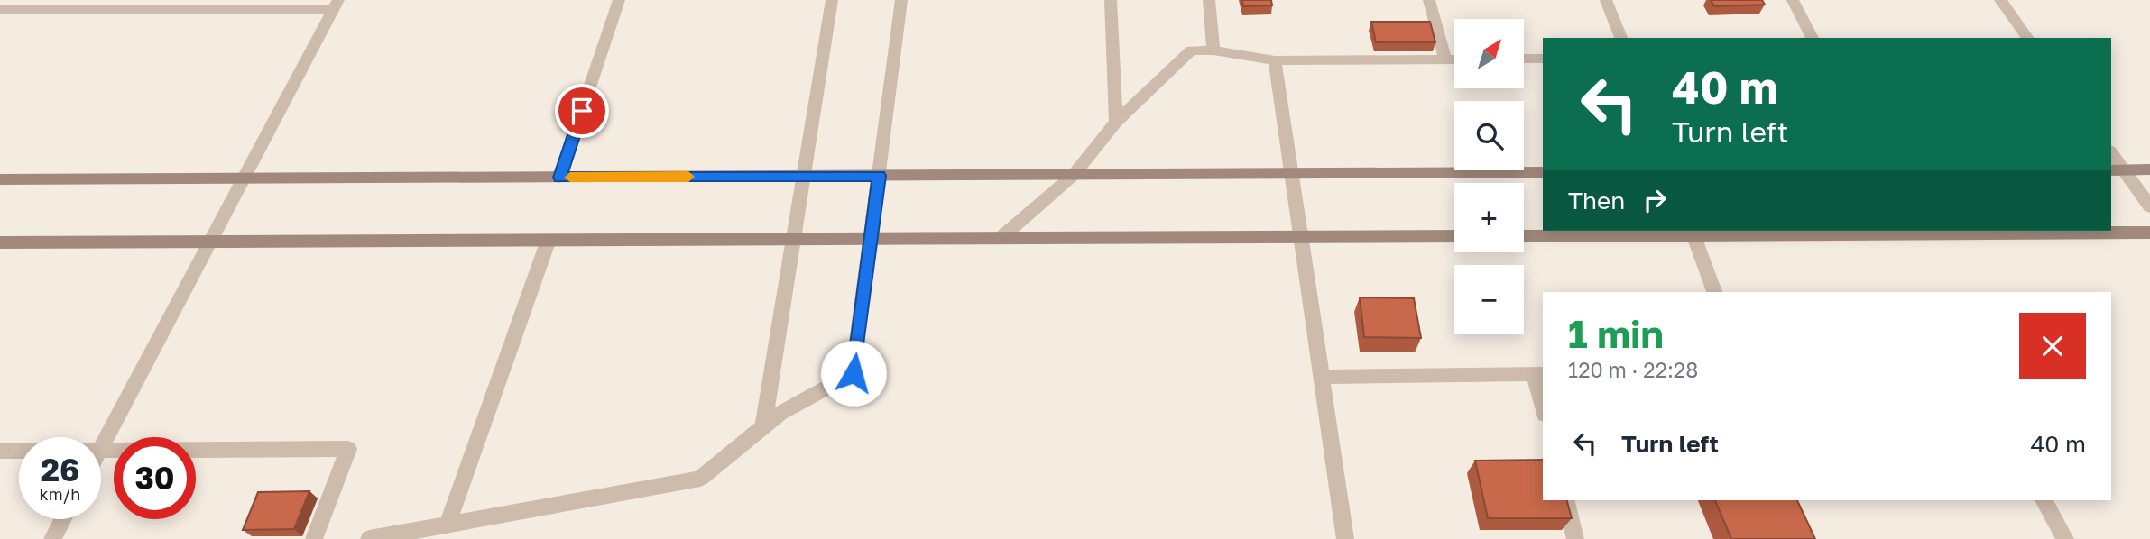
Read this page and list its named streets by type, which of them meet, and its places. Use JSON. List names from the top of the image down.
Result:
{
  "north": "top right",
  "page": {
    "map_buttons": ["+", "−"],
    "turn": ["40 m", "Turn left"],
    "then": "Then",
    "heading": ["1 min", "120 m · 22:28"],
    "list": [
      {
        "name": "Turn left",
        "value": "40 m"
      }
    ],
    "speed": "26 km/h",
    "limit": "30"
  }
}
